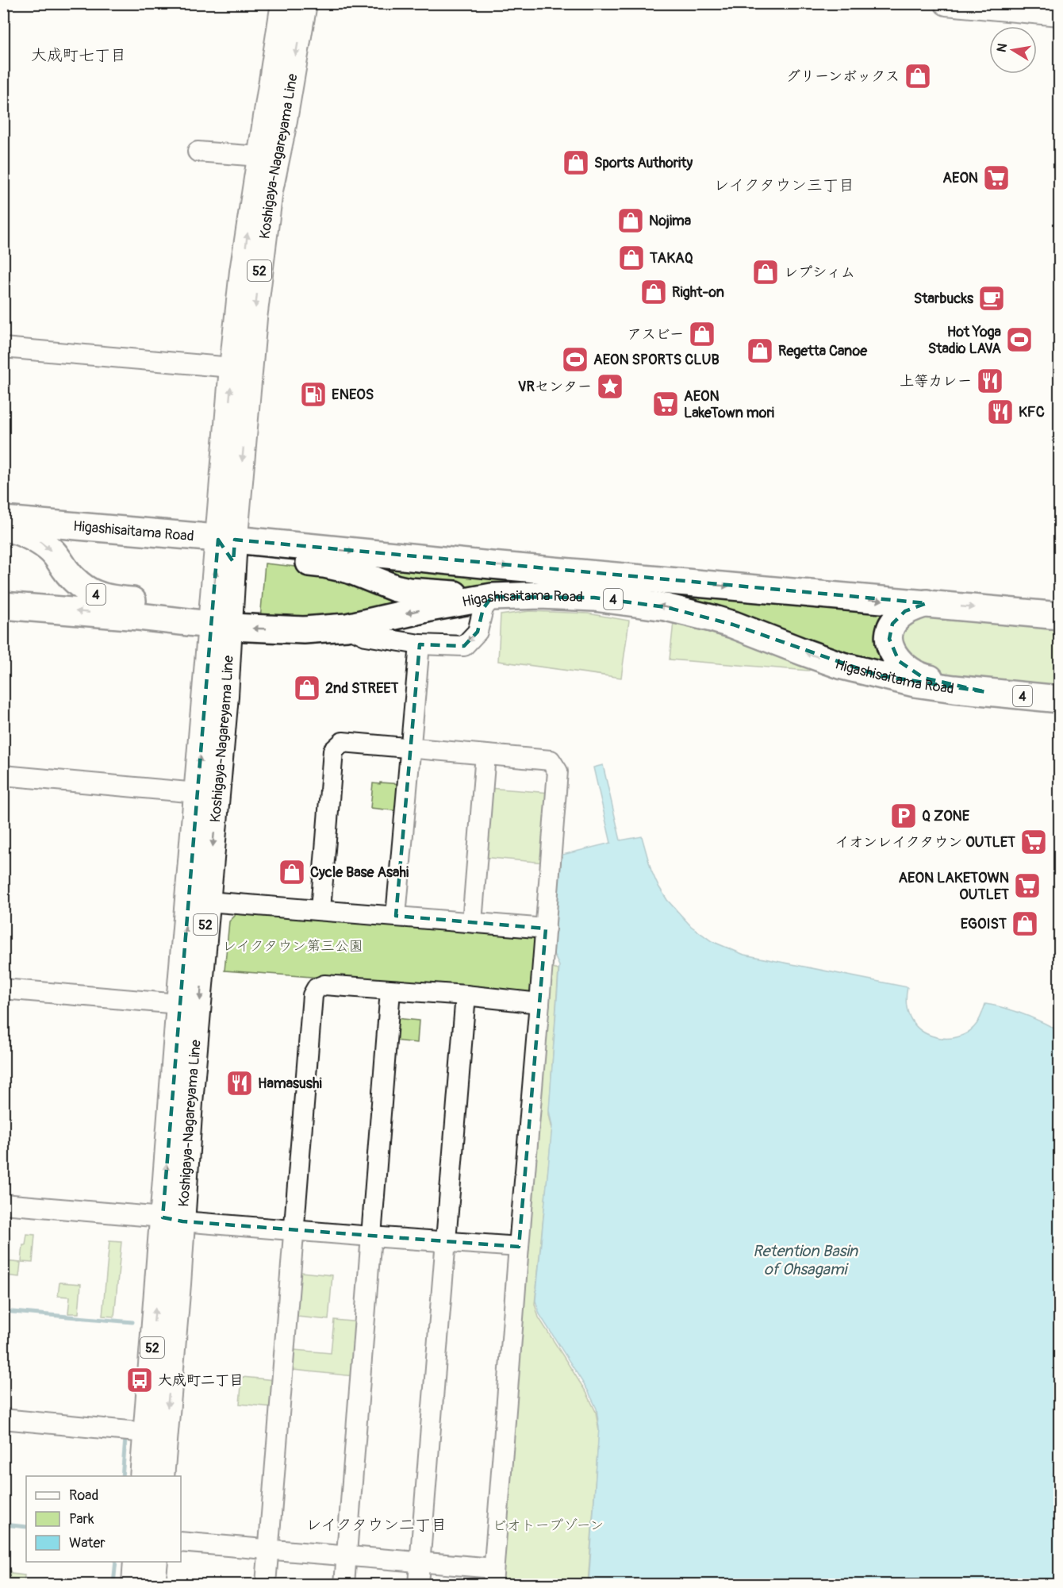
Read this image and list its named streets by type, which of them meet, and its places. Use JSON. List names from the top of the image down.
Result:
{
  "streets": {
    "highway": ["Higashisaitama Road", "4"],
    "main road": ["Koshigaya-Nagareyama Line", "52"]
  },
  "crossings": [
    ["Koshigaya-Nagareyama Line", "Higashisaitama Road"],
    ["Koshigaya-Nagareyama Line", "4"],
    ["Higashisaitama Road", "4"]
  ],
  "districts": ["大成町七丁目", "レイクタウン三丁目", "レイクタウン二丁目"],
  "water": ["Retention Basin of Ohsagami"],
  "parks": ["レイクタウン第三公園", "ビオトープゾーン"],
  "places": {
    "shop": [
      "グリーンボックス",
      "Sports Authority",
      "Nojima",
      "TAKAQ",
      "レプシィム",
      "Right-on",
      "アスビー",
      "Regetta Canoe",
      "2nd STREET",
      "Cycle Base Asahi",
      "EGOIST"
    ],
    "supermarket": [
      "AEON",
      "AEON LakeTown mori",
      "イオンレイクタウン OUTLET",
      "AEON LAKETOWN OUTLET"
    ],
    "cafe": ["Starbucks"],
    "sports": ["Hot Yoga Stadio LAVA", "AEON SPORTS CLUB"],
    "restaurant": ["上等カレー", "KFC", "Hamasushi"],
    "place": ["VRセンター"],
    "fuel station": ["ENEOS"],
    "parking": ["Q ZONE"],
    "bus stop": ["大成町二丁目"]
  },
  "legend": ["Road", "Park", "Water"],
  "north": "left"
}
